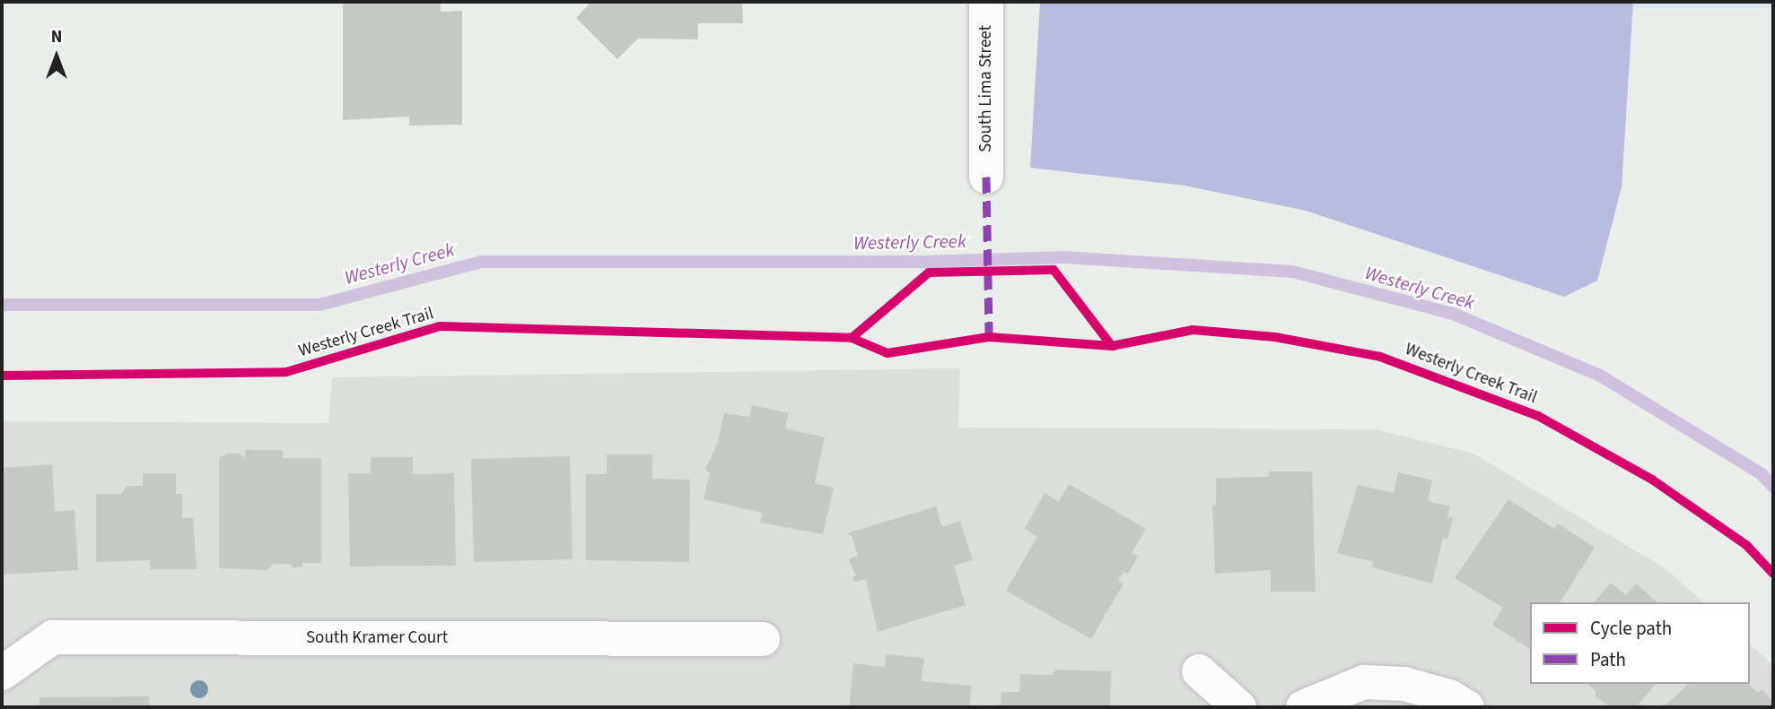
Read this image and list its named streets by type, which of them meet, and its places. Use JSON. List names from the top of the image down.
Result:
{
  "streets": {
    "street": ["South Lima Street", "South Kramer Court"],
    "cycle path": ["Westerly Creek Trail"]
  },
  "water": ["Westerly Creek"],
  "legend": ["Cycle path", "Path"],
  "north": "top"
}
